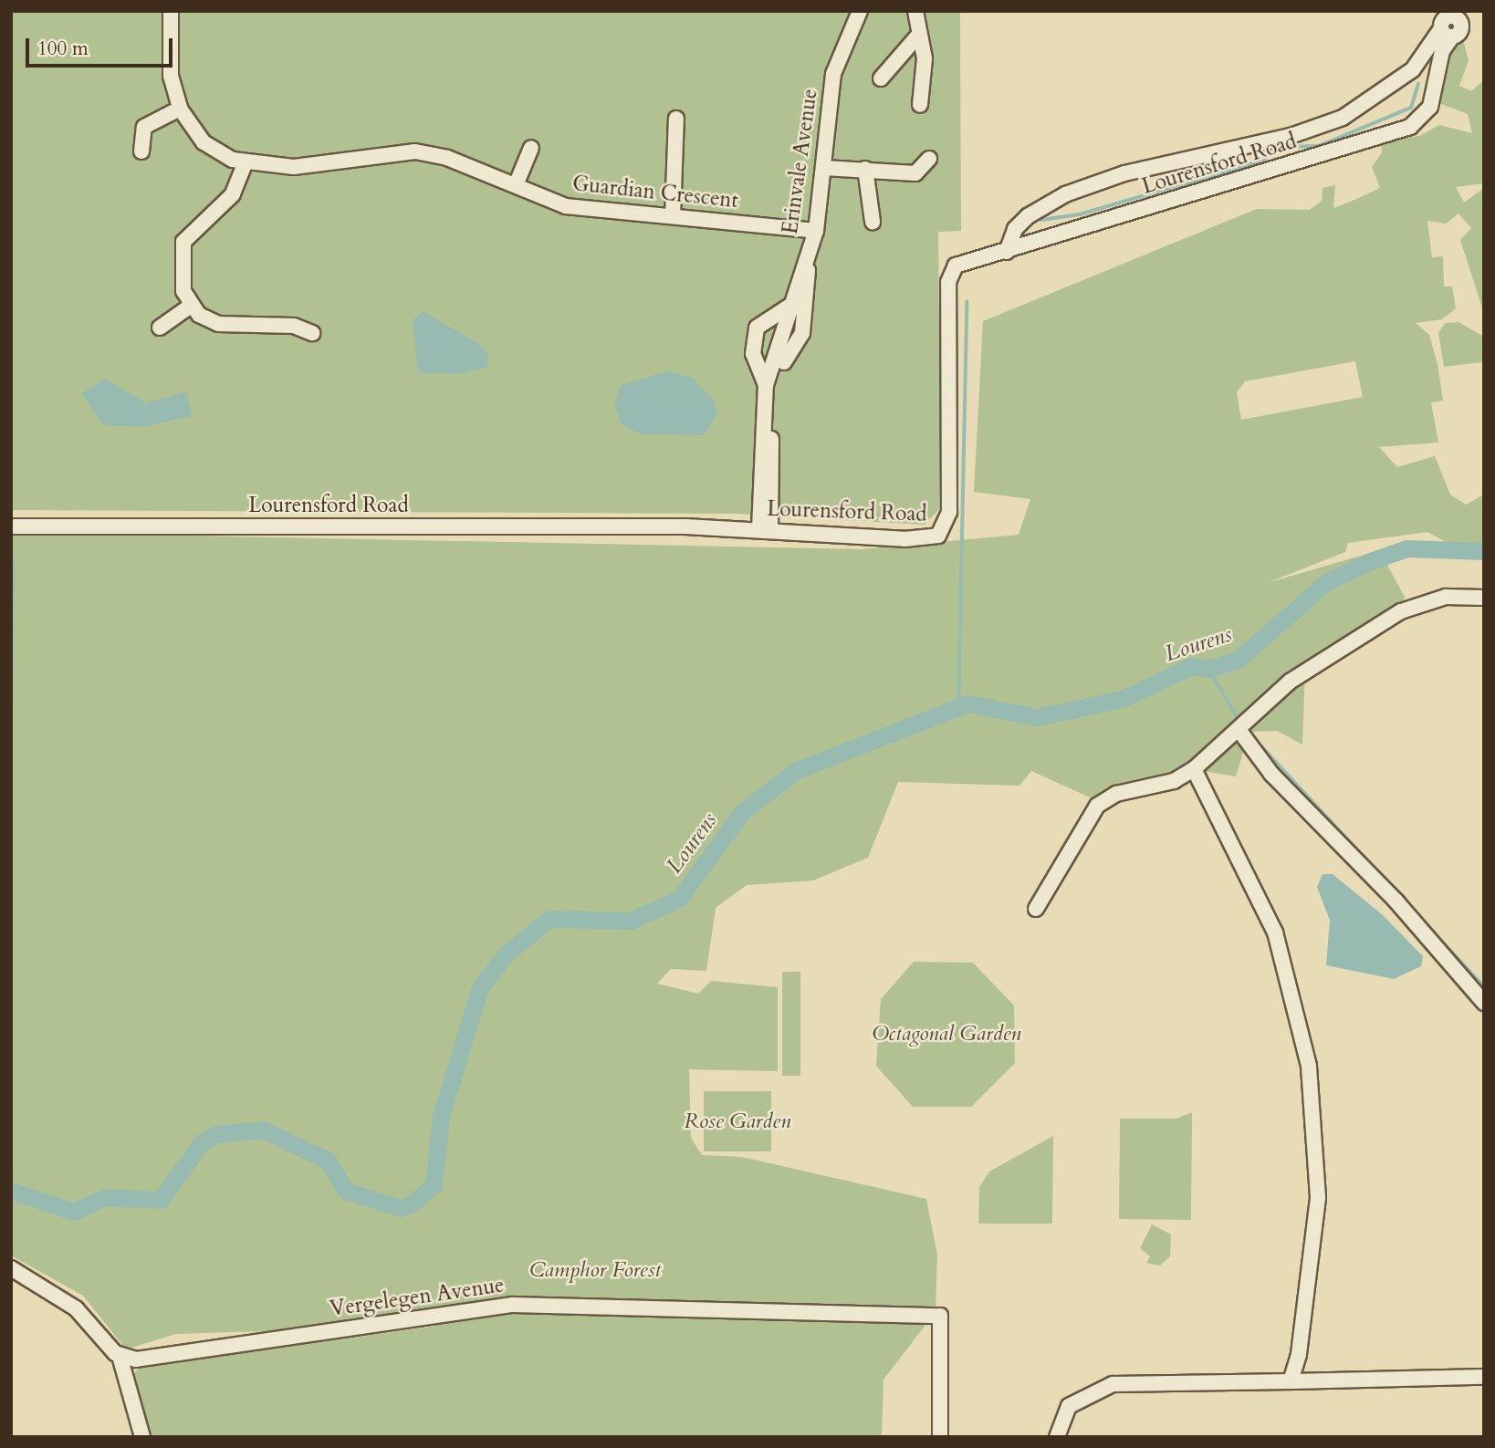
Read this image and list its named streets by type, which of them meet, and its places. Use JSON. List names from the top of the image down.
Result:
{
  "streets": {
    "street": [
      "Erinvale Avenue",
      "Lourensford Road",
      "Guardian Crescent",
      "Vergelegen Avenue"
    ]
  },
  "crossings": [
    ["Erinvale Avenue", "Lourensford Road"],
    ["Erinvale Avenue", "Guardian Crescent"]
  ],
  "water": ["Lourens"],
  "parks": ["Octagonal Garden", "Rose Garden", "Camphor Forest"],
  "scale_bar": "100 m"
}
